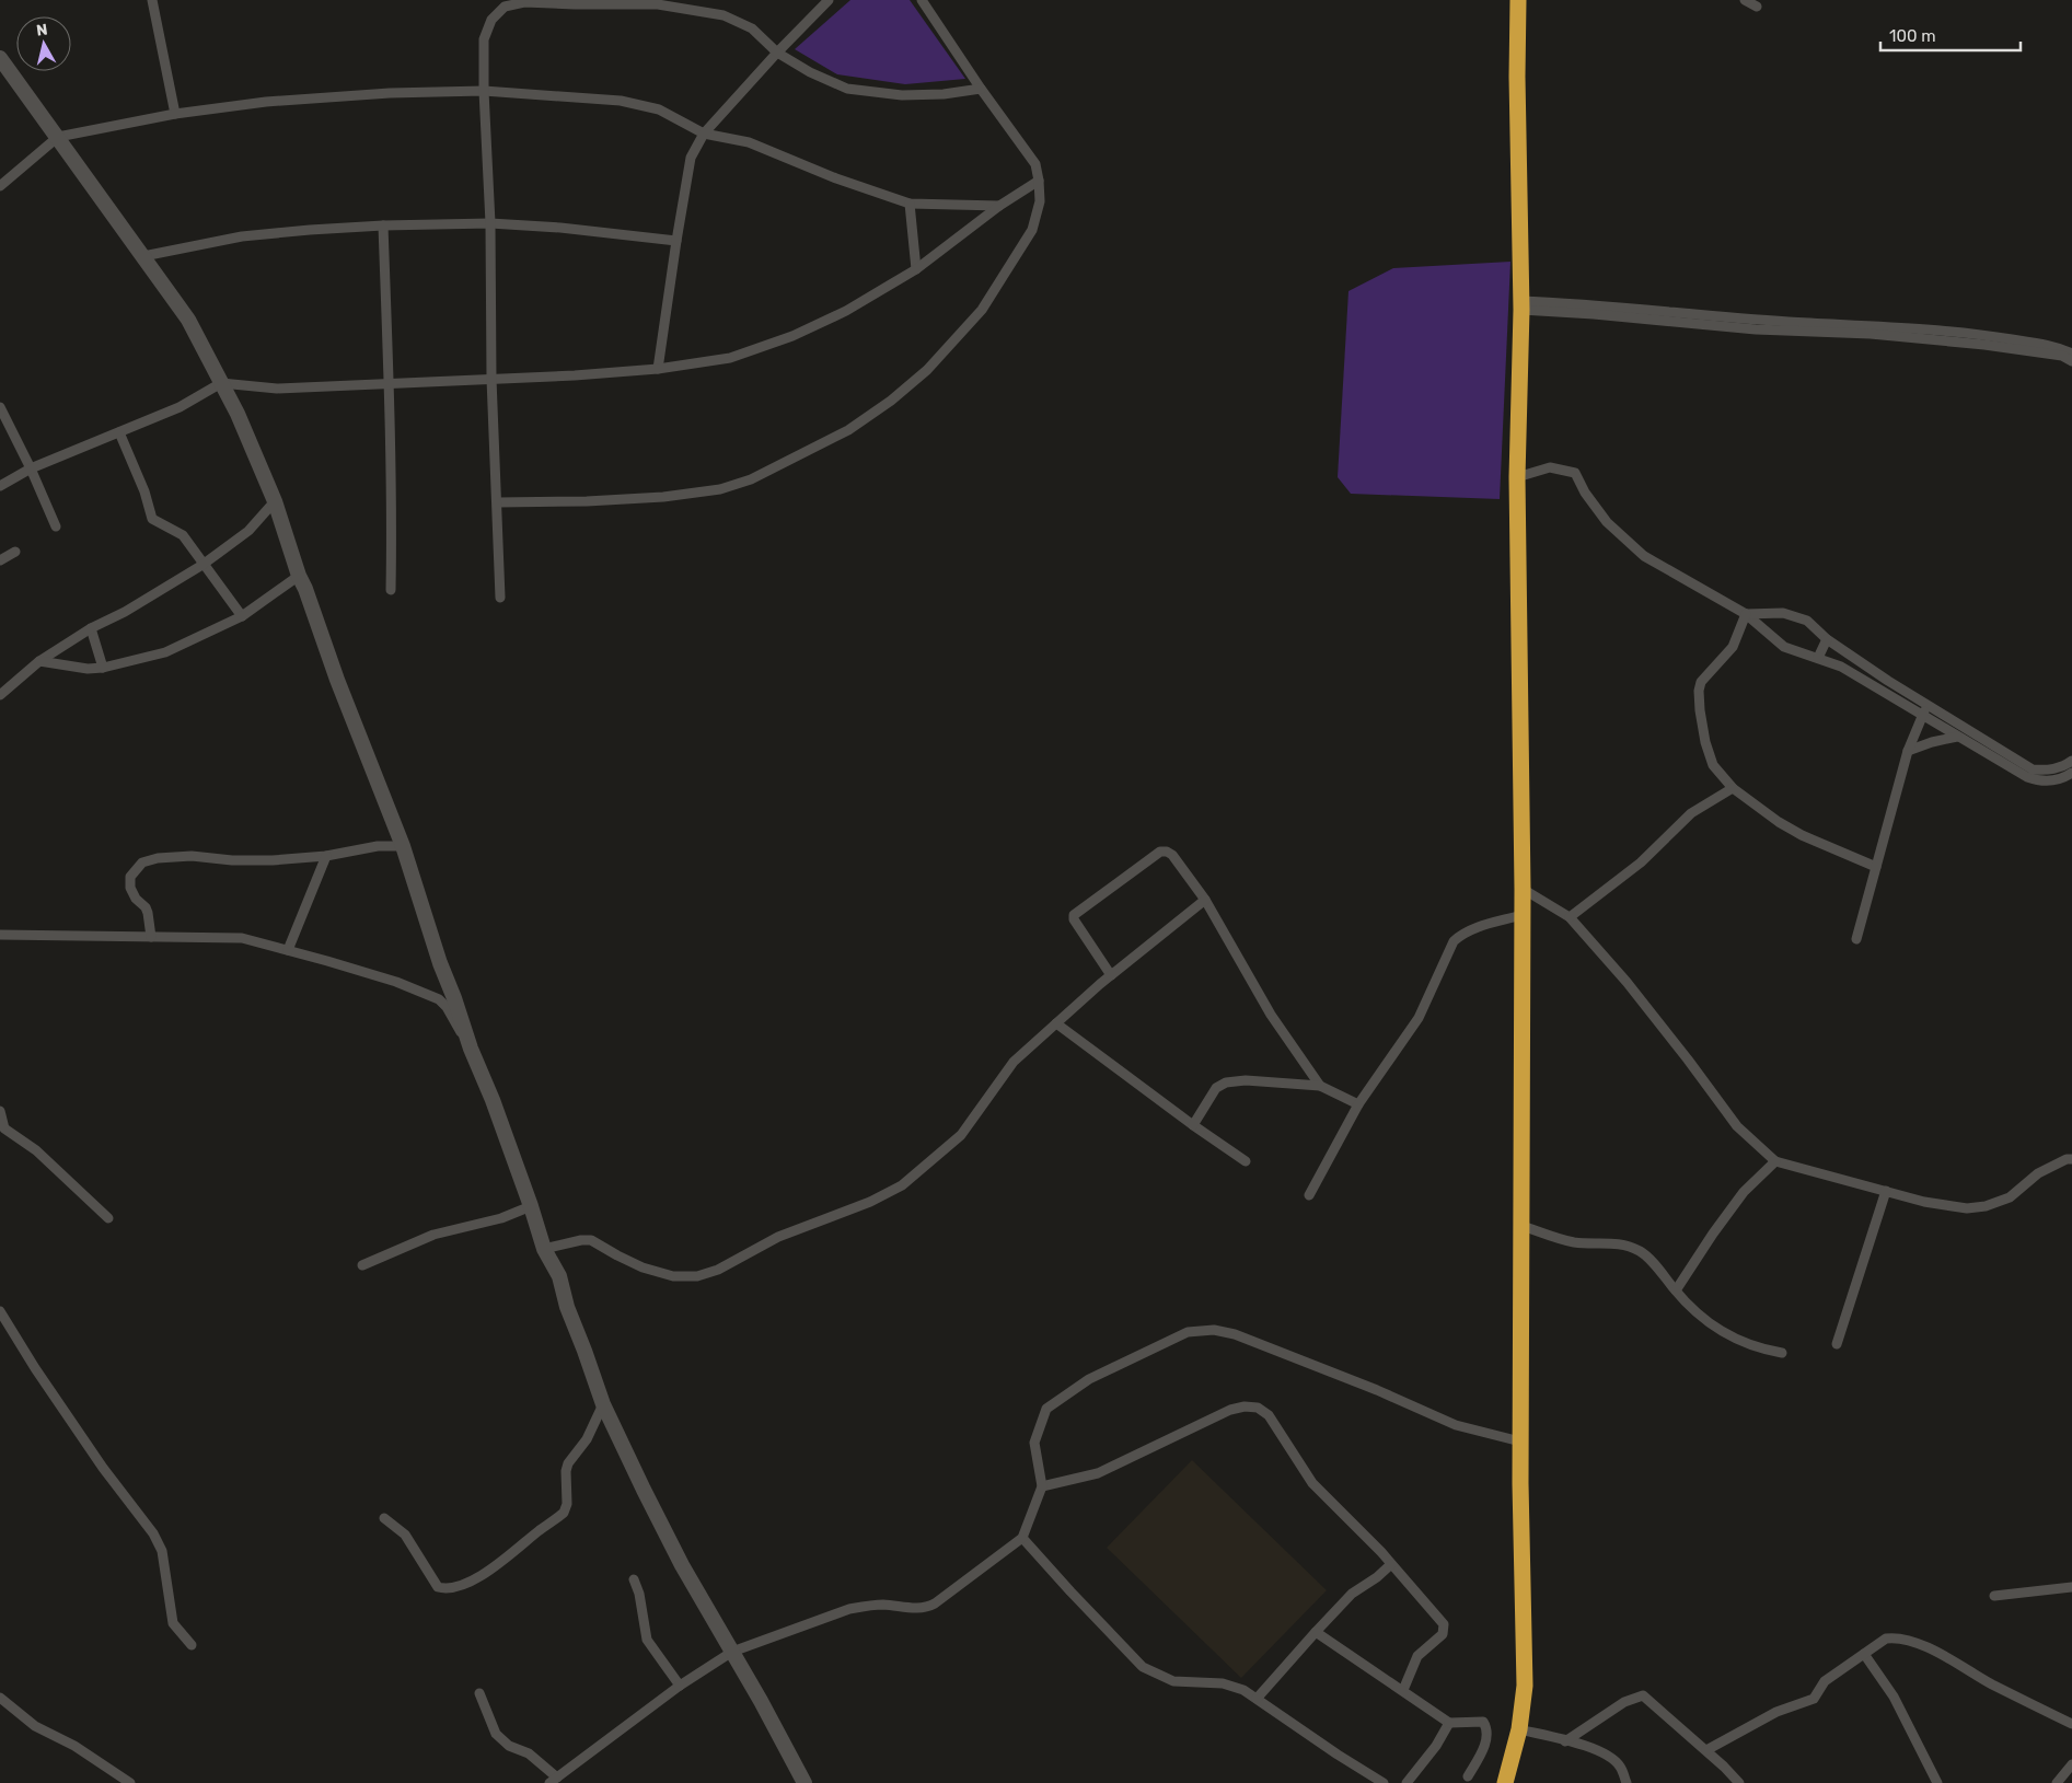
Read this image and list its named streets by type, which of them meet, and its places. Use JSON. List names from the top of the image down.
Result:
{
  "scale_bar": "100 m",
  "north": "top"
}
